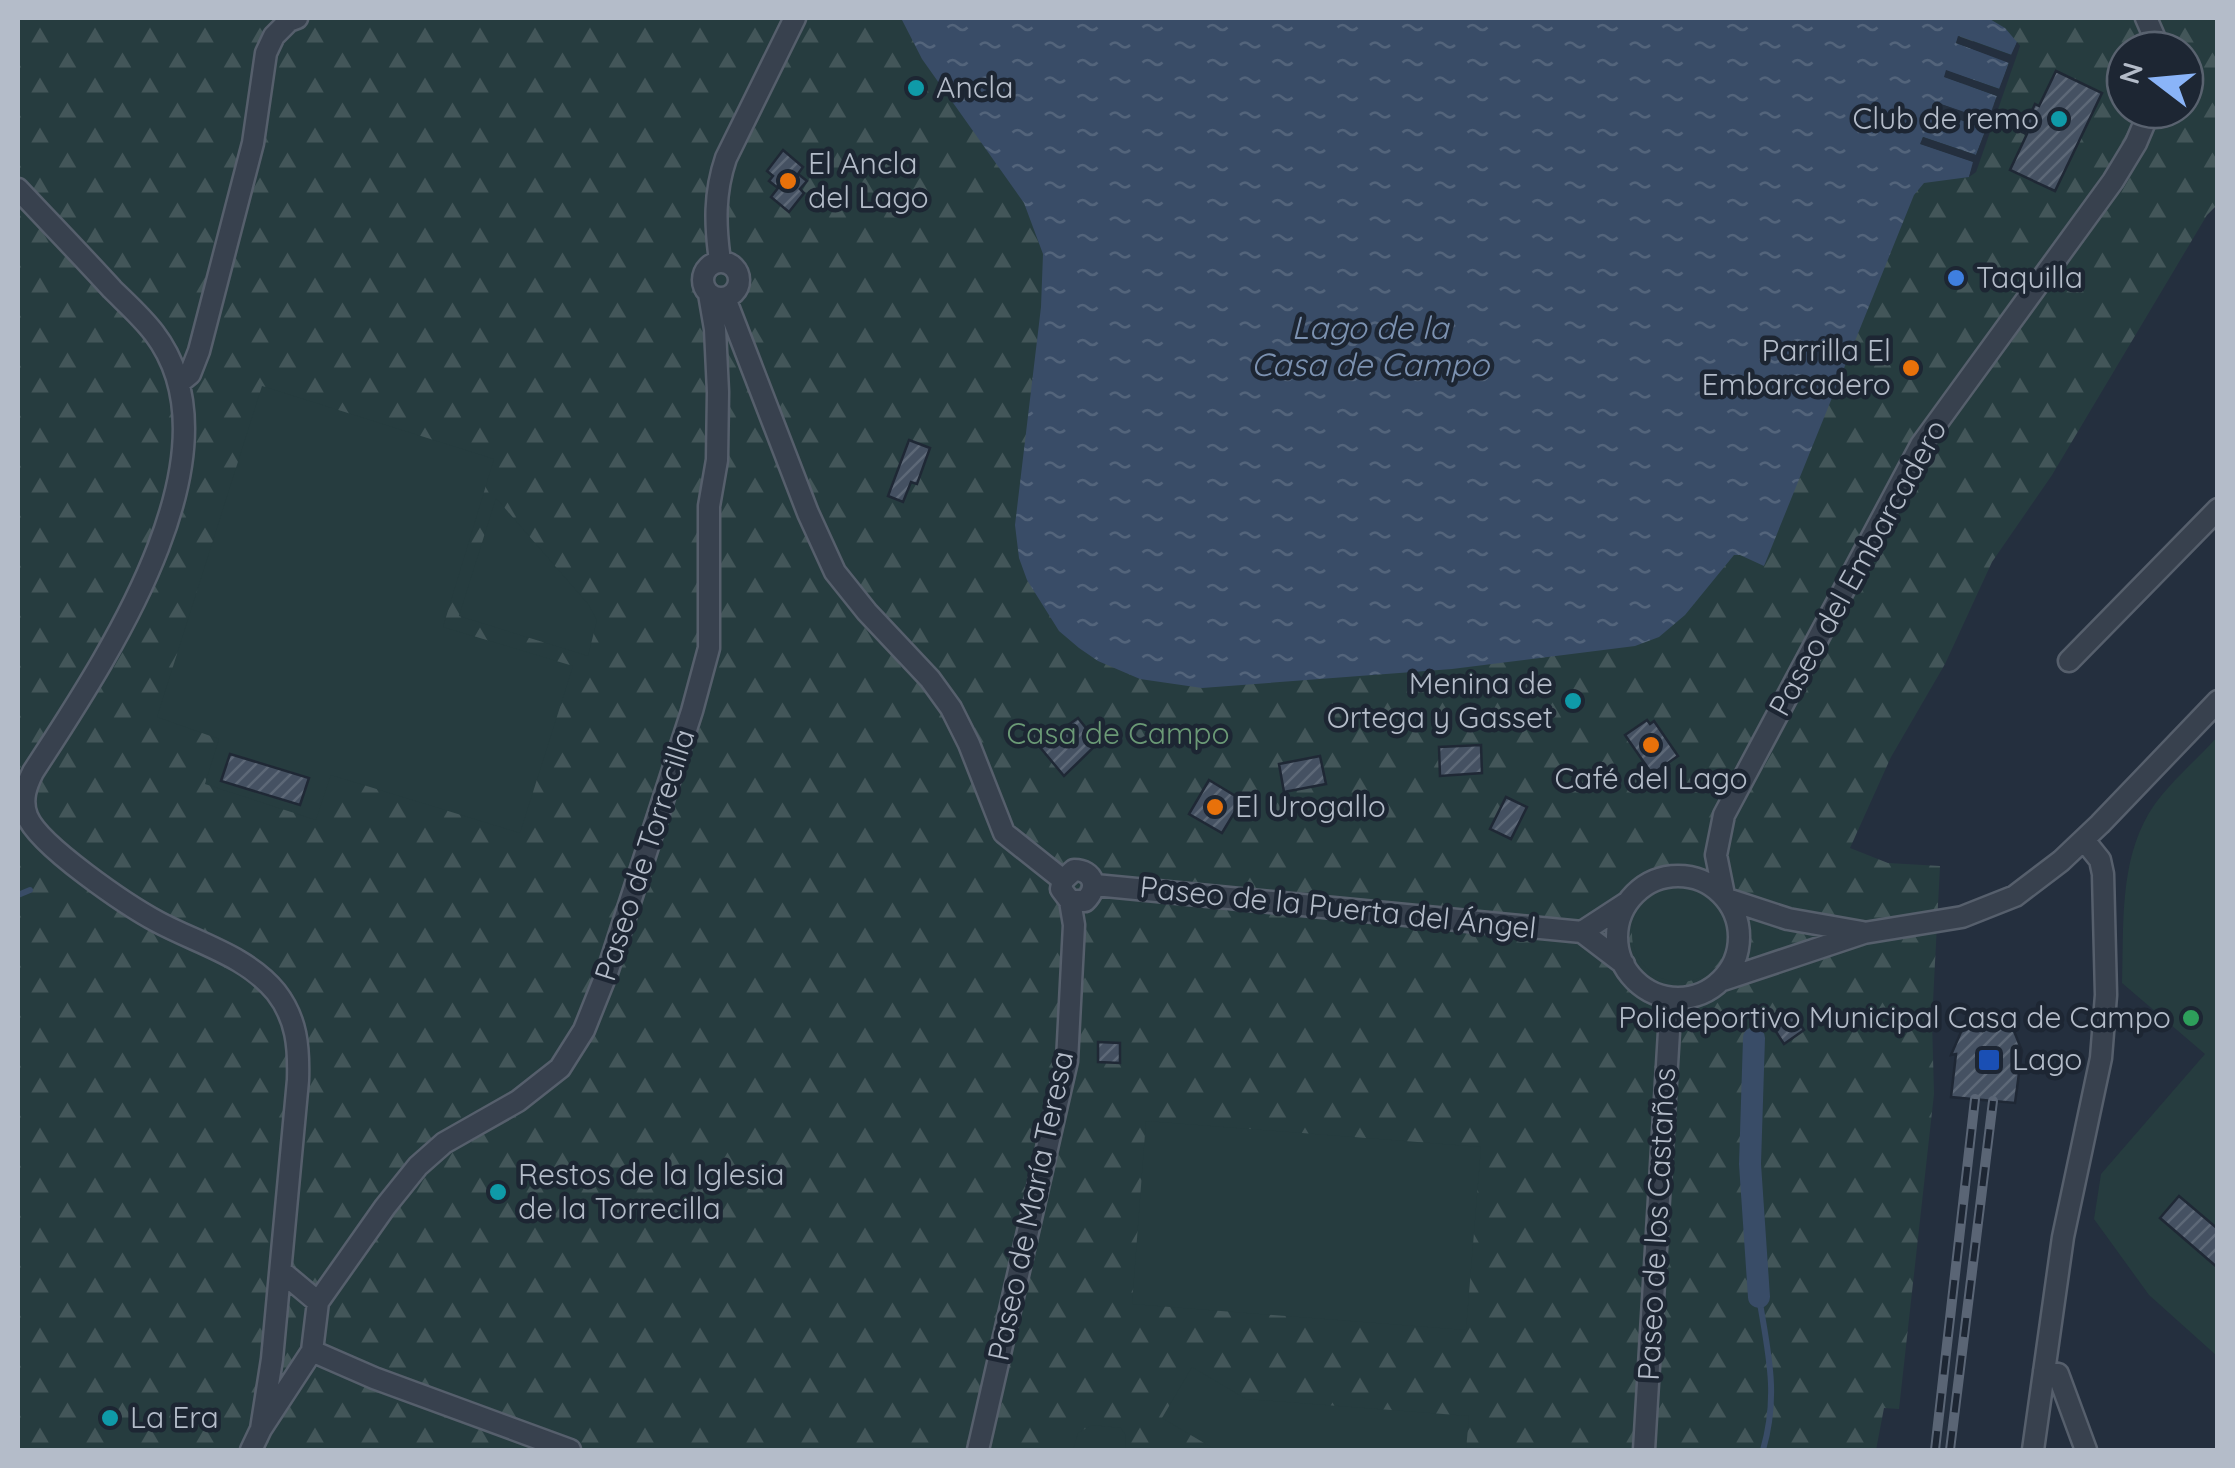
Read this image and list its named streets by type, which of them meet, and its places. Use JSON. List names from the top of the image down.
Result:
{
  "streets": {
    "street": [
      "Paseo del Embarcadero",
      "Paseo de Torrecilla",
      "Paseo de la Puerta del Ángel",
      "Paseo de María Teresa",
      "Paseo de los Castaños"
    ]
  },
  "crossings": [
    ["Paseo del Embarcadero", "Paseo de los Castaños"],
    ["Paseo de la Puerta del Ángel", "Paseo de María Teresa"]
  ],
  "water": ["Lago de la Casa de Campo"],
  "parks": ["Casa de Campo"],
  "places": {
    "other": [
      "Ancla",
      "Club de remo",
      "El Ancla del Lago",
      "Taquilla",
      "Parrilla El Embarcadero",
      "Menina de Ortega y Gasset",
      "Café del Lago",
      "El Urogallo",
      "Polideportivo Municipal Casa de Campo",
      "Restos de la Iglesia de la Torrecilla",
      "La Era"
    ],
    "transit": ["Lago"]
  },
  "north": "left"
}
